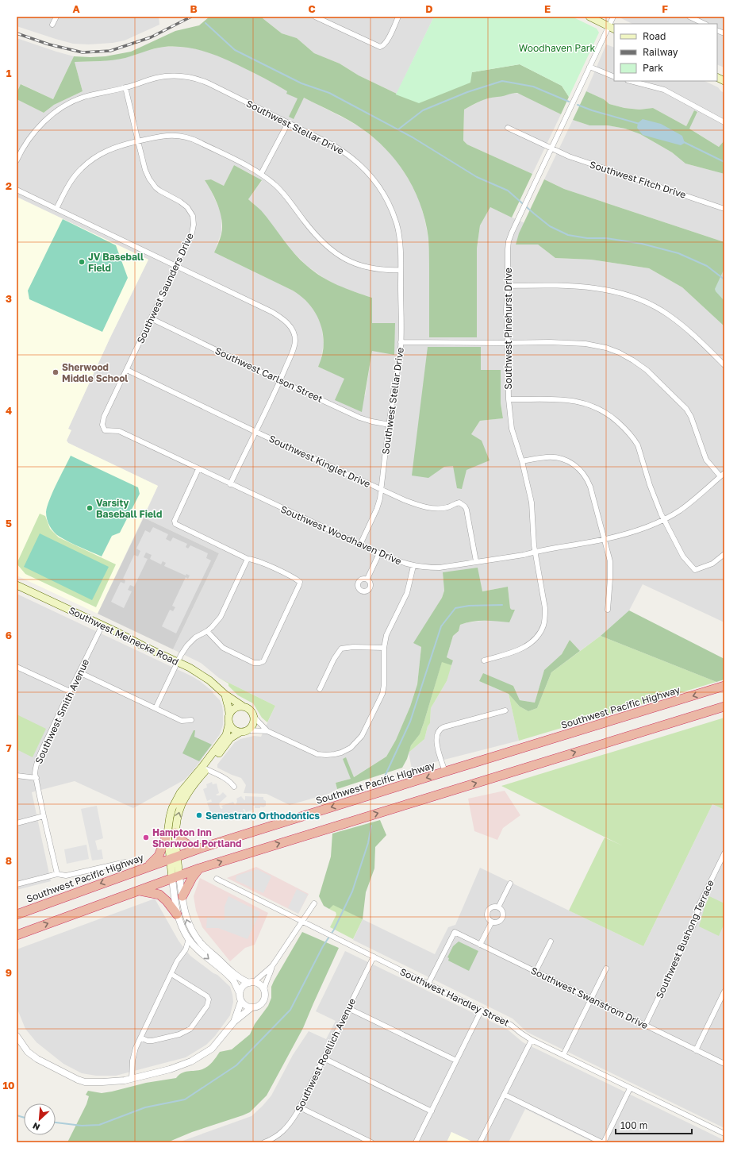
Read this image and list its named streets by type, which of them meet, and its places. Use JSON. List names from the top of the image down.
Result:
{
  "streets": {
    "highway": ["Southwest Pacific Highway"],
    "main road": ["Southwest Meinecke Road"],
    "street": [
      "Southwest Stellar Drive",
      "Southwest Fitch Drive",
      "Southwest Saunders Drive",
      "Southwest Pinehurst Drive",
      "Southwest Carlson Street",
      "Southwest Kinglet Drive",
      "Southwest Woodhaven Drive",
      "Southwest Smith Avenue",
      "Southwest Bushong Terrace",
      "Southwest Handley Street",
      "Southwest Swanstrom Drive",
      "Southwest Roellich Avenue"
    ]
  },
  "crossings": [
    ["Southwest Stellar Drive", "Southwest Saunders Drive"],
    ["Southwest Stellar Drive", "Southwest Carlson Street"],
    ["Southwest Stellar Drive", "Southwest Kinglet Drive"],
    ["Southwest Stellar Drive", "Southwest Woodhaven Drive"],
    ["Southwest Fitch Drive", "Southwest Pinehurst Drive"],
    ["Southwest Saunders Drive", "Southwest Carlson Street"],
    ["Southwest Saunders Drive", "Southwest Kinglet Drive"],
    ["Southwest Saunders Drive", "Southwest Woodhaven Drive"],
    ["Southwest Pinehurst Drive", "Southwest Woodhaven Drive"],
    ["Southwest Kinglet Drive", "Southwest Woodhaven Drive"],
    ["Southwest Meinecke Road", "Southwest Smith Avenue"],
    ["Southwest Bushong Terrace", "Southwest Swanstrom Drive"],
    ["Southwest Handley Street", "Southwest Swanstrom Drive"],
    ["Southwest Handley Street", "Southwest Roellich Avenue"]
  ],
  "parks": ["Woodhaven Park"],
  "places": [
    "JV Baseball Field",
    "Sherwood Middle School",
    "Varsity Baseball Field",
    "Senestraro Orthodontics",
    "Hampton Inn Sherwood Portland"
  ],
  "legend": ["Road", "Railway", "Park"],
  "scale_bar": "100 m",
  "north": "bottom left",
  "grid": {
    "columns": [
      "A",
      "B",
      "C",
      "D",
      "E",
      "F"
    ],
    "rows": [
      "1",
      "2",
      "3",
      "4",
      "5",
      "6",
      "7",
      "8",
      "9",
      "10"
    ]
  }
}
